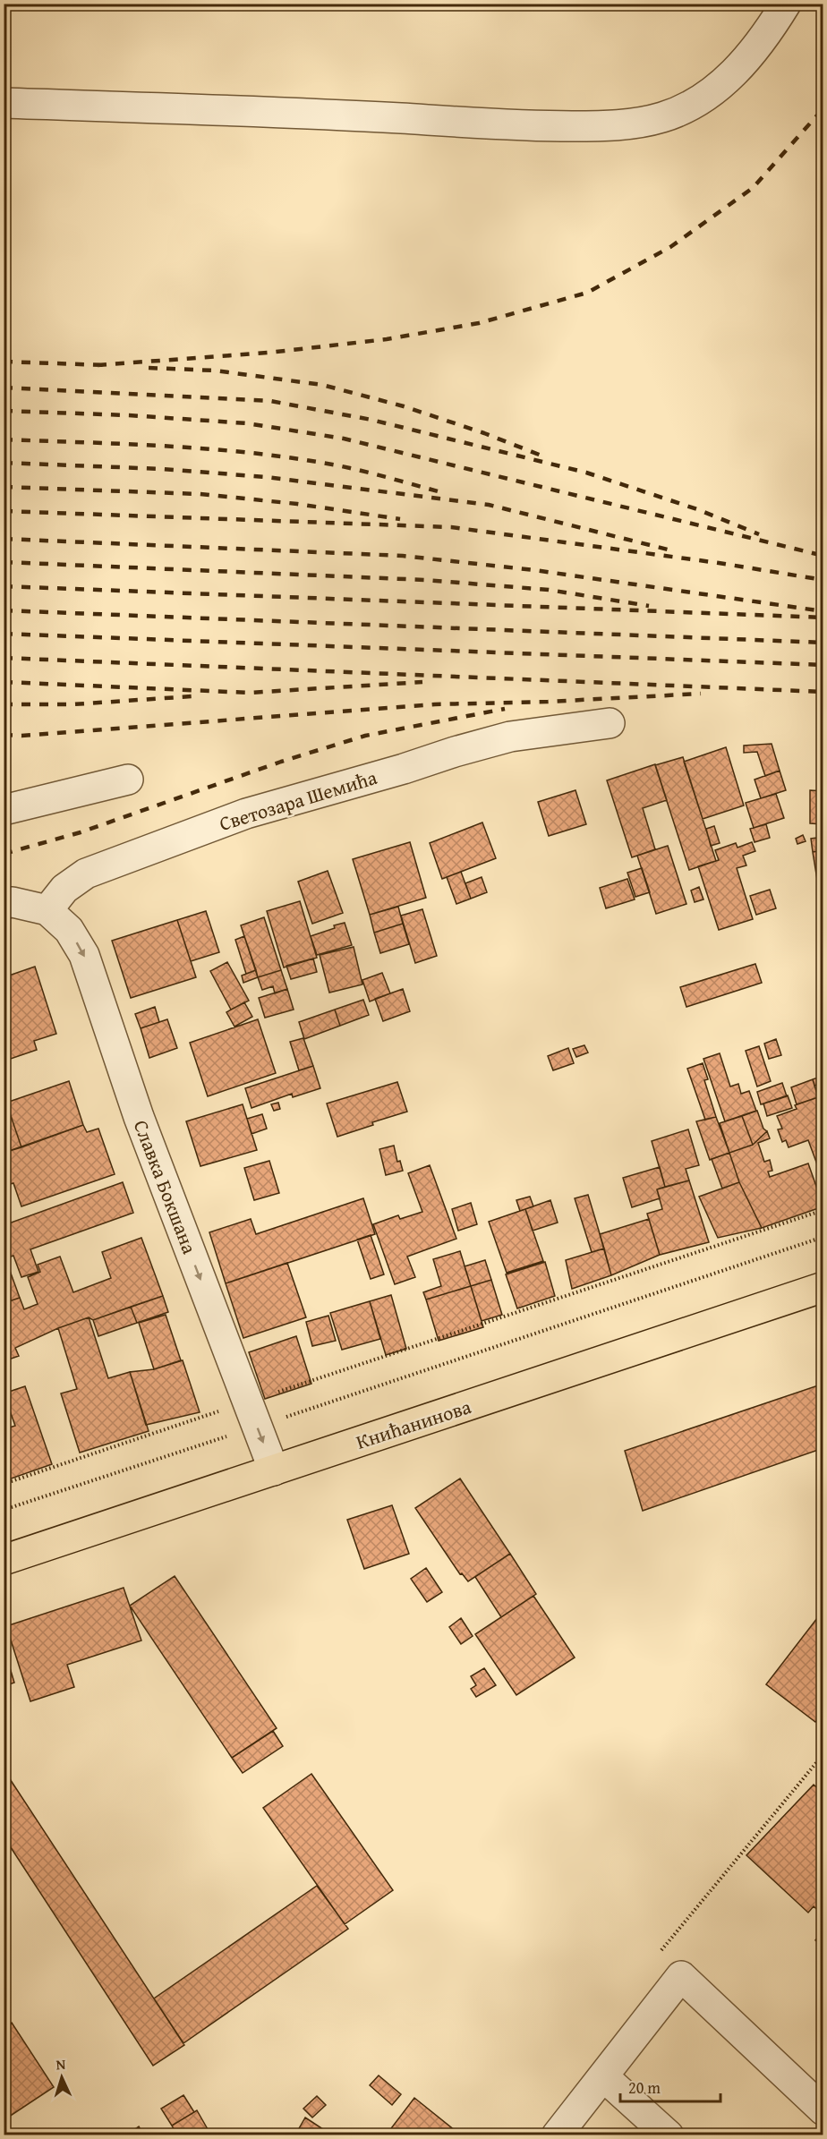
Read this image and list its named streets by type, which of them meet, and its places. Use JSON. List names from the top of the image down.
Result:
{
  "streets": {
    "main road": ["Книћанинова"],
    "street": ["Светозара Шемића", "Славка Бокшана"]
  },
  "crossings": [
    ["Светозара Шемића", "Славка Бокшана"],
    ["Славка Бокшана", "Книћанинова"]
  ],
  "one_way": ["Славка Бокшана"],
  "scale_bar": "20 m",
  "north": "top"
}
